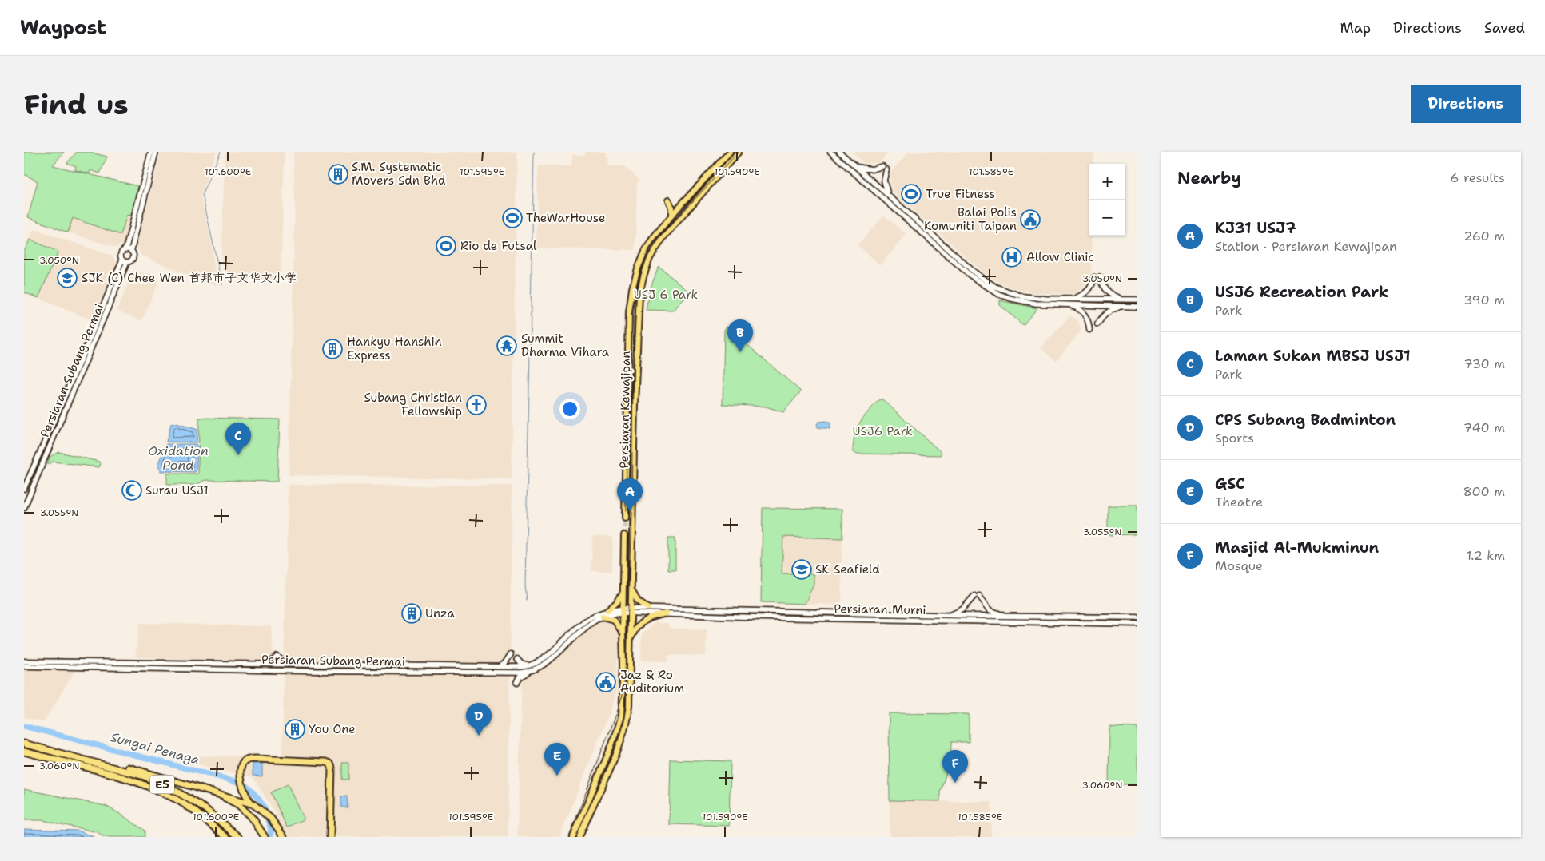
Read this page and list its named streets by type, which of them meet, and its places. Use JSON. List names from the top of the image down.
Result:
{
  "streets": {
    "highway": ["E5"],
    "main road": ["Persiaran Subang Permai", "Persiaran Kewajipan", "Persiaran Murni"]
  },
  "crossings": [
    ["Persiaran Subang Permai", "Persiaran Murni"],
    ["Persiaran Kewajipan", "Persiaran Murni"]
  ],
  "water": ["Oxidation Pond", "Sungai Penaga"],
  "parks": ["USJ 6 Park", "USJ6 Park"],
  "places": {
    "building": [
      "S.M. Systematic Movers Sdn Bhd",
      "Hankyu Hanshin Express",
      "Unza",
      "You One"
    ],
    "sports": ["True Fitness", "TheWarHouse", "Rio de Futsal"],
    "public building": ["Balai Polis Komuniti Taipan", "Jaz & Ro Auditorium"],
    "hospital": ["Allow Clinic"],
    "school or university": ["SJK (C) Chee Wen 首邦市子文华文小学", "SK Seafield"],
    "temple": ["Summit Dharma Vihara"],
    "church": ["Subang Christian Fellowship"],
    "mosque": ["Surau USJ1"]
  },
  "page": {
    "header": "Waypost",
    "nav": ["Map", "Directions", "Saved"],
    "buttons": "Directions",
    "title": "Find us",
    "heading": ["Nearby", "6 results"],
    "map_buttons": ["+", "−"],
    "list": [
      {
        "mark": "A",
        "name": "KJ31 USJ7",
        "note": "Station · Persiaran Kewajipan",
        "value": "260 m"
      },
      {
        "mark": "B",
        "name": "USJ6 Recreation Park",
        "note": "Park",
        "value": "390 m"
      },
      {
        "mark": "C",
        "name": "Laman Sukan MBSJ USJ1",
        "note": "Park",
        "value": "730 m"
      },
      {
        "mark": "D",
        "name": "CPS Subang Badminton",
        "note": "Sports",
        "value": "740 m"
      },
      {
        "mark": "E",
        "name": "GSC",
        "note": "Theatre",
        "value": "800 m"
      },
      {
        "mark": "F",
        "name": "Masjid Al-Mukminun",
        "note": "Mosque",
        "value": "1.2 km"
      }
    ],
    "pins": [
      "B",
      "C",
      "A",
      "D",
      "E",
      "F"
    ]
  },
  "coordinates": [
    "101.600°E",
    "101.595°E",
    "101.590°E",
    "101.585°E",
    "3.050°N",
    "3.055°N",
    "3.060°N"
  ]
}
